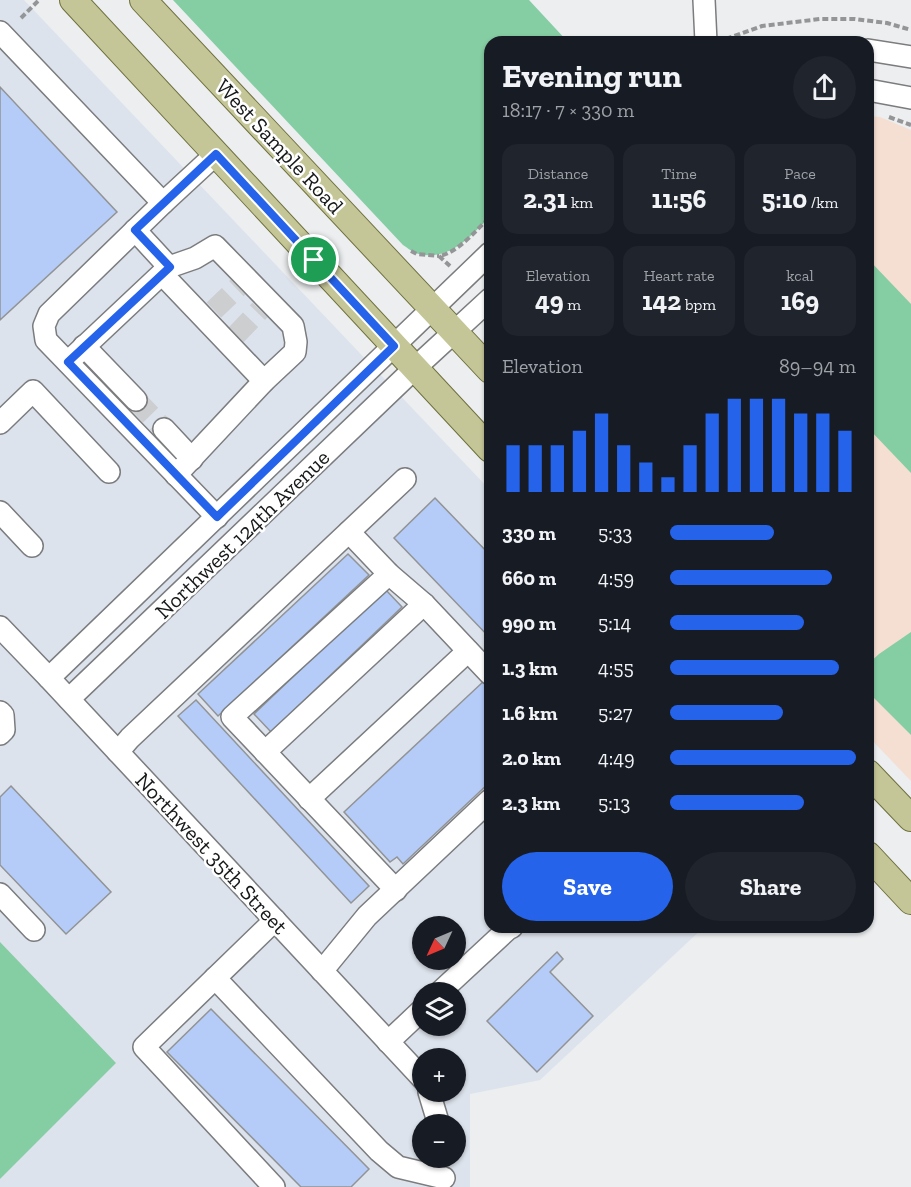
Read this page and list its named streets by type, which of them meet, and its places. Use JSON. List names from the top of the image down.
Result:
{
  "streets": {
    "main road": ["West Sample Road"],
    "street": ["Northwest 124th Avenue", "Northwest 35th Street"]
  },
  "crossings": [
    ["West Sample Road", "Northwest 124th Avenue"],
    ["Northwest 124th Avenue", "Northwest 35th Street"]
  ],
  "north": "bottom left",
  "page": {
    "heading": ["Evening run", "18:17 · 7 × 330 m"],
    "stats": [
      ["Distance", "2.31 km"],
      ["Time", "11:56"],
      ["Pace", "5:10 /km"],
      ["Elevation", "49 m"],
      ["Heart rate", "142 bpm"],
      ["kcal", "169"]
    ],
    "chart": ["Elevation", "89–94 m"],
    "list": [
      {
        "name": "330 m",
        "note": "5:33"
      },
      {
        "name": "660 m",
        "note": "4:59"
      },
      {
        "name": "990 m",
        "note": "5:14"
      },
      {
        "name": "1.3 km",
        "note": "4:55"
      },
      {
        "name": "1.6 km",
        "note": "5:27"
      },
      {
        "name": "2.0 km",
        "note": "4:49"
      },
      {
        "name": "2.3 km",
        "note": "5:13"
      }
    ],
    "buttons": ["Save", "Share"],
    "map_buttons": ["+", "−"]
  }
}
